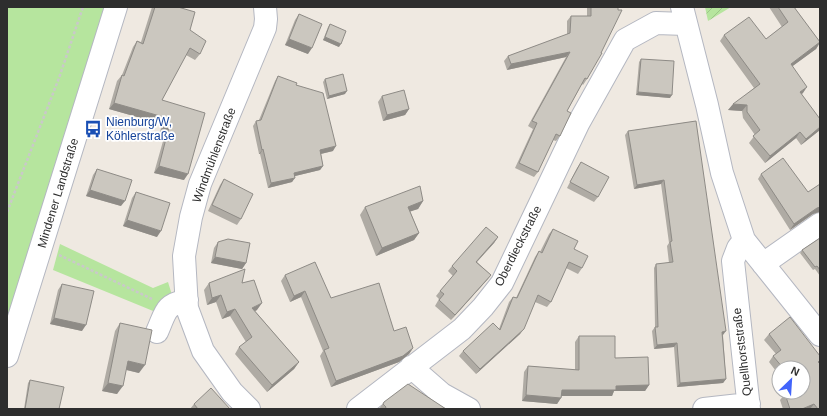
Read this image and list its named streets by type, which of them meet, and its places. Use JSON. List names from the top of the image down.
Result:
{
  "streets": {
    "street": [
      "Windmühlenstraße",
      "Mindener Landstraße",
      "Oberdieckstraße",
      "Quellhorststraße"
    ]
  },
  "places": {
    "bus stop": ["Nienburg/W, Köhlerstraße"]
  },
  "north": "top right"
}
